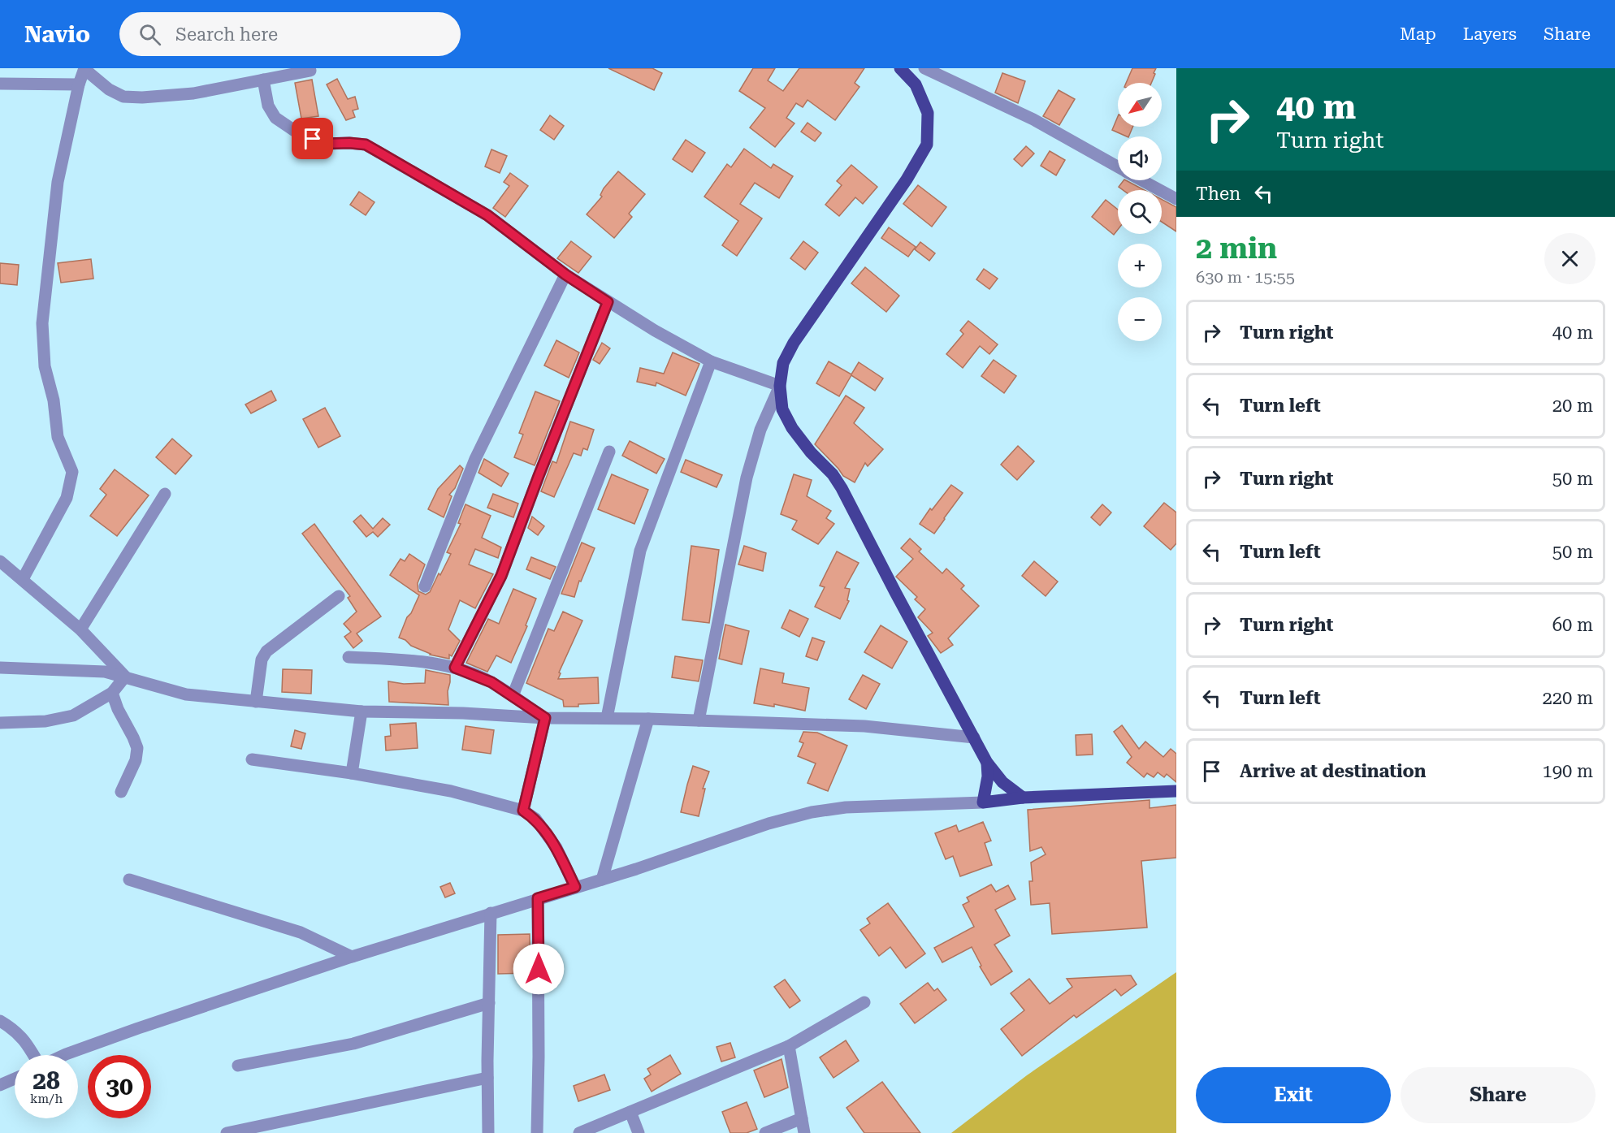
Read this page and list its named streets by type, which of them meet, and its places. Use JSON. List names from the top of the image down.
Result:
{
  "north": "bottom left",
  "page": {
    "header": "Navio",
    "search": "Search here",
    "nav": ["Map", "Layers", "Share"],
    "turn": ["40 m", "Turn right"],
    "map_buttons": ["+", "−"],
    "then": "Then",
    "heading": ["2 min", "630 m · 15:55"],
    "list": [
      {
        "name": "Turn right",
        "value": "40 m"
      },
      {
        "name": "Turn left",
        "value": "20 m"
      },
      {
        "name": "Turn right",
        "value": "50 m"
      },
      {
        "name": "Turn left",
        "value": "50 m"
      },
      {
        "name": "Turn right",
        "value": "60 m"
      },
      {
        "name": "Turn left",
        "value": "220 m"
      },
      {
        "name": "Arrive at destination",
        "value": "190 m"
      }
    ],
    "speed": "28 km/h",
    "limit": "30",
    "buttons": ["Exit", "Share"]
  }
}
